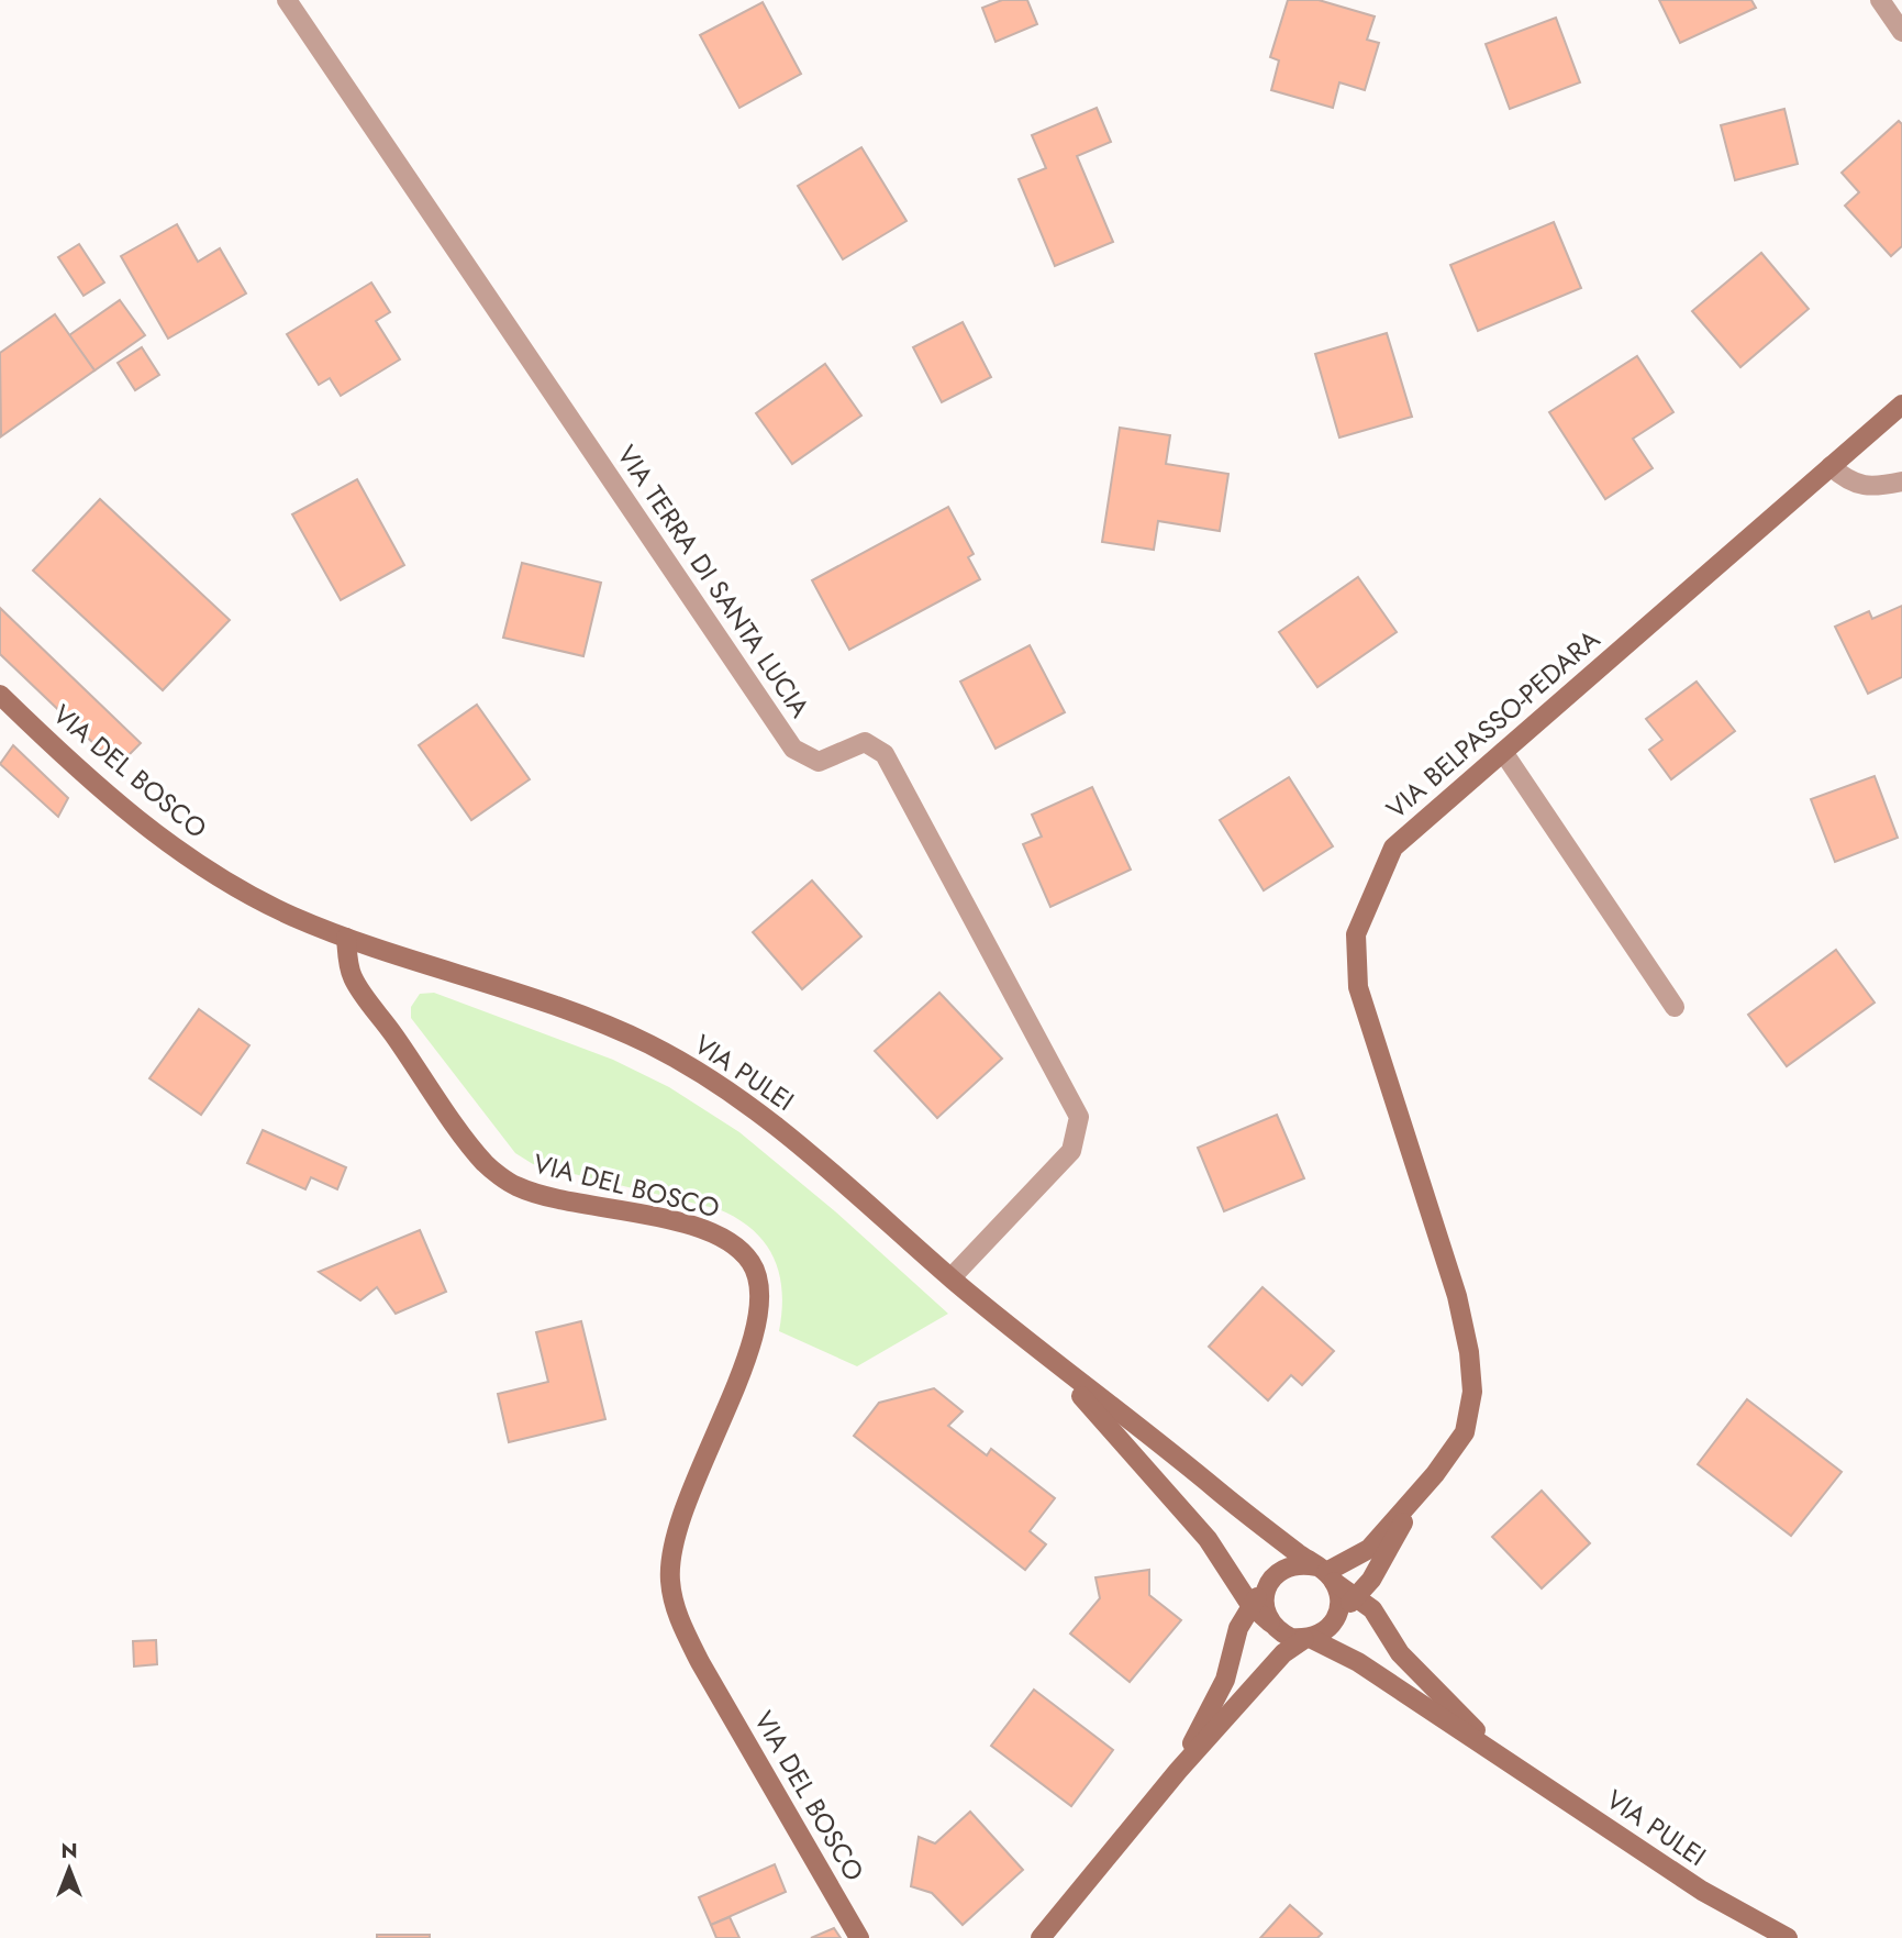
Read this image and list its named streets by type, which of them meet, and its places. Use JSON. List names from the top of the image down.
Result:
{
  "streets": {
    "street": [
      "VIA TERRA DI SANTA LUCIA",
      "VIA BELPASSO-PEDARA",
      "VIA DEL BOSCO",
      "VIA PULEI"
    ]
  },
  "crossings": [
    ["VIA TERRA DI SANTA LUCIA", "VIA PULEI"],
    ["VIA DEL BOSCO", "VIA PULEI"]
  ],
  "north": "top"
}
